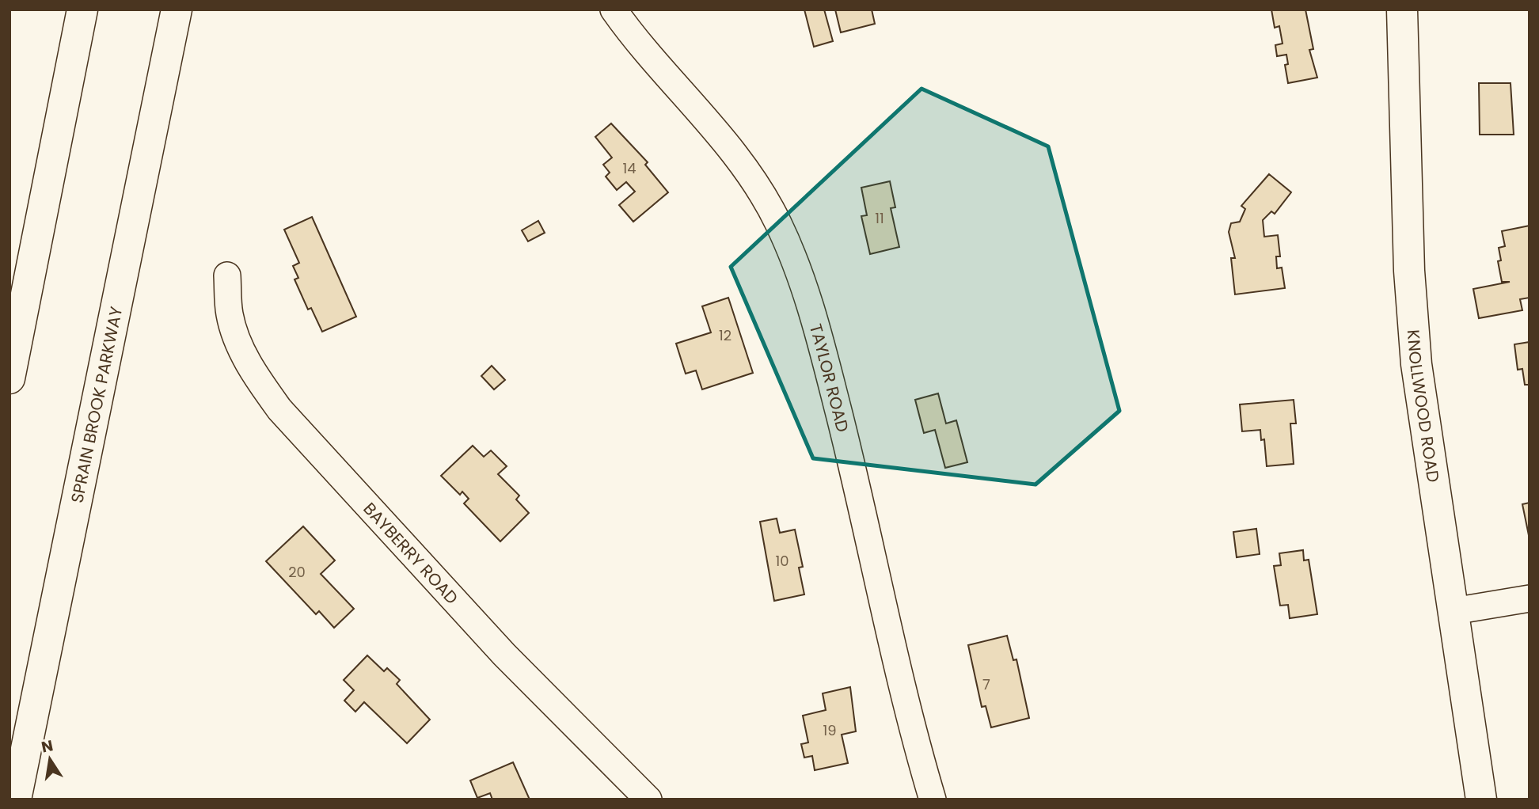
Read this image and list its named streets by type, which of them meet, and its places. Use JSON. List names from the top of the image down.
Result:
{
  "streets": {
    "main road": ["SPRAIN BROOK PARKWAY", "KNOLLWOOD ROAD"],
    "street": ["TAYLOR ROAD", "BAYBERRY ROAD"]
  },
  "house_numbers": [
    "14",
    "11",
    "12",
    "10",
    "20",
    "7",
    "19"
  ],
  "north": "top"
}
